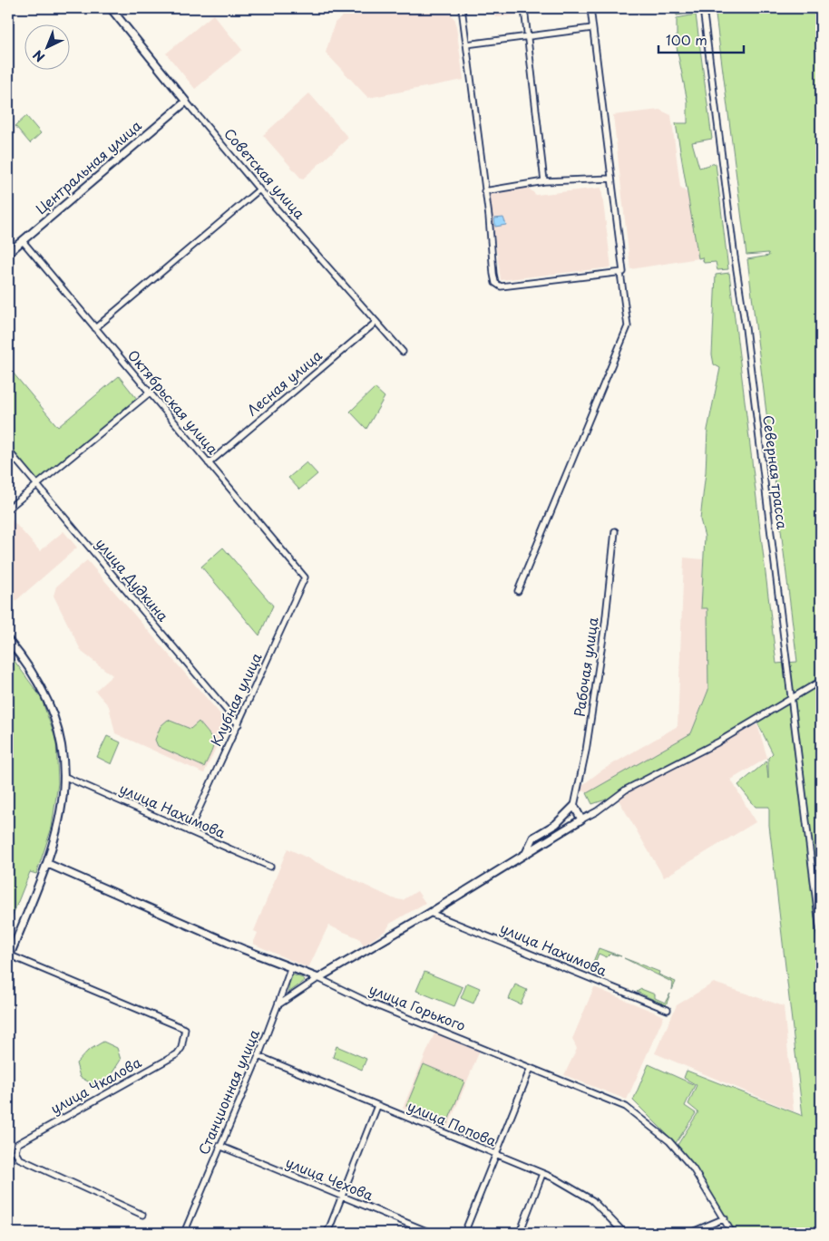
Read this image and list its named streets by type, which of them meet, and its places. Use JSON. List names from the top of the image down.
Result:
{
  "streets": {
    "street": [
      "Центральная улица",
      "Советская улица",
      "Лесная улица",
      "Октябрьская улица",
      "Северная трасса",
      "улица Дудкина",
      "Рабочая улица",
      "Клубная улица",
      "улица Нахимова",
      "улица Горького",
      "улица Чкалова",
      "Станционная улица",
      "улица Попова",
      "улица Чехова"
    ]
  },
  "crossings": [
    ["Центральная улица", "Советская улица"],
    ["Центральная улица", "Октябрьская улица"],
    ["Советская улица", "Лесная улица"],
    ["Лесная улица", "Октябрьская улица"],
    ["Октябрьская улица", "Клубная улица"],
    ["улица Дудкина", "Клубная улица"],
    ["Клубная улица", "улица Нахимова"],
    ["улица Горького", "Станционная улица"],
    ["Станционная улица", "улица Попова"],
    ["Станционная улица", "улица Чехова"]
  ],
  "scale_bar": "100 m",
  "north": "bottom left"
}
